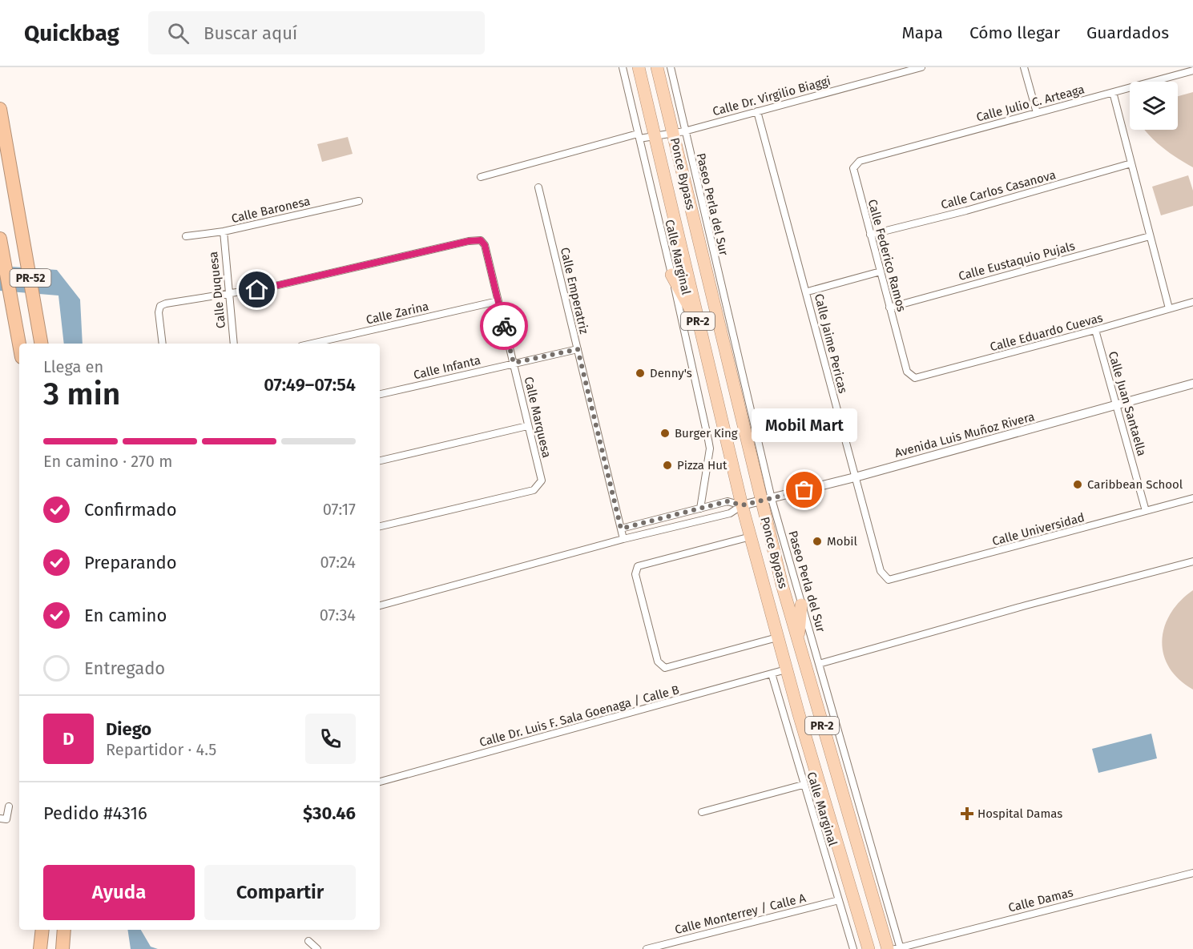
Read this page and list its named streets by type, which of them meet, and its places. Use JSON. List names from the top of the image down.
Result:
{
  "streets": {
    "highway": ["Ponce Bypass", "PR-52", "PR-2"],
    "street": [
      "Calle Dr. Virgilio Biaggi",
      "Calle Julio C. Arteaga",
      "Calle Carlos Casanova",
      "Paseo Perla del Sur",
      "Calle Baronesa",
      "Calle Federico Ramos",
      "Calle Marginal",
      "Calle Eustaquio Pujals",
      "Calle Duquesa",
      "Calle Emperatriz",
      "Calle Zarina",
      "Calle Eduardo Cuevas",
      "Calle Jaime Pericas",
      "Calle Infanta",
      "Calle Juan Santaella",
      "Calle Marquesa",
      "Avenida Luis Muñoz Rivera",
      "Calle Universidad",
      "Calle Dr. Luis F. Sala Goenaga / Calle B",
      "Calle Damas",
      "Calle Monterrey / Calle A"
    ]
  },
  "crossings": [
    ["Calle Dr. Virgilio Biaggi", "Ponce Bypass"],
    ["Calle Dr. Virgilio Biaggi", "Calle Marginal"],
    ["Calle Dr. Virgilio Biaggi", "Calle Jaime Pericas"],
    ["Calle Julio C. Arteaga", "Calle Federico Ramos"],
    ["Ponce Bypass", "Paseo Perla del Sur"],
    ["Ponce Bypass", "Avenida Luis Muñoz Rivera"],
    ["Ponce Bypass", "Calle Dr. Luis F. Sala Goenaga / Calle B"],
    ["Ponce Bypass", "Calle Damas"],
    ["Calle Carlos Casanova", "Calle Federico Ramos"],
    ["Paseo Perla del Sur", "Avenida Luis Muñoz Rivera"],
    ["Paseo Perla del Sur", "Calle Damas"],
    ["Calle Baronesa", "Calle Duquesa"],
    ["Calle Federico Ramos", "Calle Eustaquio Pujals"],
    ["Calle Federico Ramos", "Calle Eduardo Cuevas"],
    ["Calle Marginal", "Calle Dr. Luis F. Sala Goenaga / Calle B"],
    ["Calle Marginal", "Calle Monterrey / Calle A"],
    ["Calle Duquesa", "Calle Marquesa"],
    ["Calle Emperatriz", "Calle Infanta"],
    ["Calle Zarina", "Calle Marquesa"],
    ["Calle Eduardo Cuevas", "Calle Juan Santaella"],
    ["Calle Jaime Pericas", "Avenida Luis Muñoz Rivera"],
    ["Calle Jaime Pericas", "Calle Universidad"],
    ["Calle Infanta", "Calle Marquesa"],
    ["Calle Juan Santaella", "Avenida Luis Muñoz Rivera"],
    ["Calle Juan Santaella", "Calle Universidad"]
  ],
  "places": {
    "other": [
      "Denny's",
      "Burger King",
      "Pizza Hut",
      "Caribbean School",
      "Mobil Mart",
      "Mobil"
    ],
    "health": ["Hospital Damas"]
  },
  "page": {
    "header": "Quickbag",
    "search": "Buscar aquí",
    "nav": ["Mapa", "Cómo llegar", "Guardados"],
    "heading": ["3 min", "Llega en", "07:49–07:54"],
    "panel": [
      "Diego",
      "Repartidor · 4.5",
      "Pedido #4316",
      "$30.46"
    ],
    "bubble": "Mobil Mart",
    "bar": "En camino · 270 m",
    "list": [
      ["Confirmado", "07:17"],
      ["Preparando", "07:24"],
      ["En camino", "07:34"],
      "Entregado"
    ],
    "round": "D",
    "buttons": ["Ayuda", "Compartir"]
  }
}
